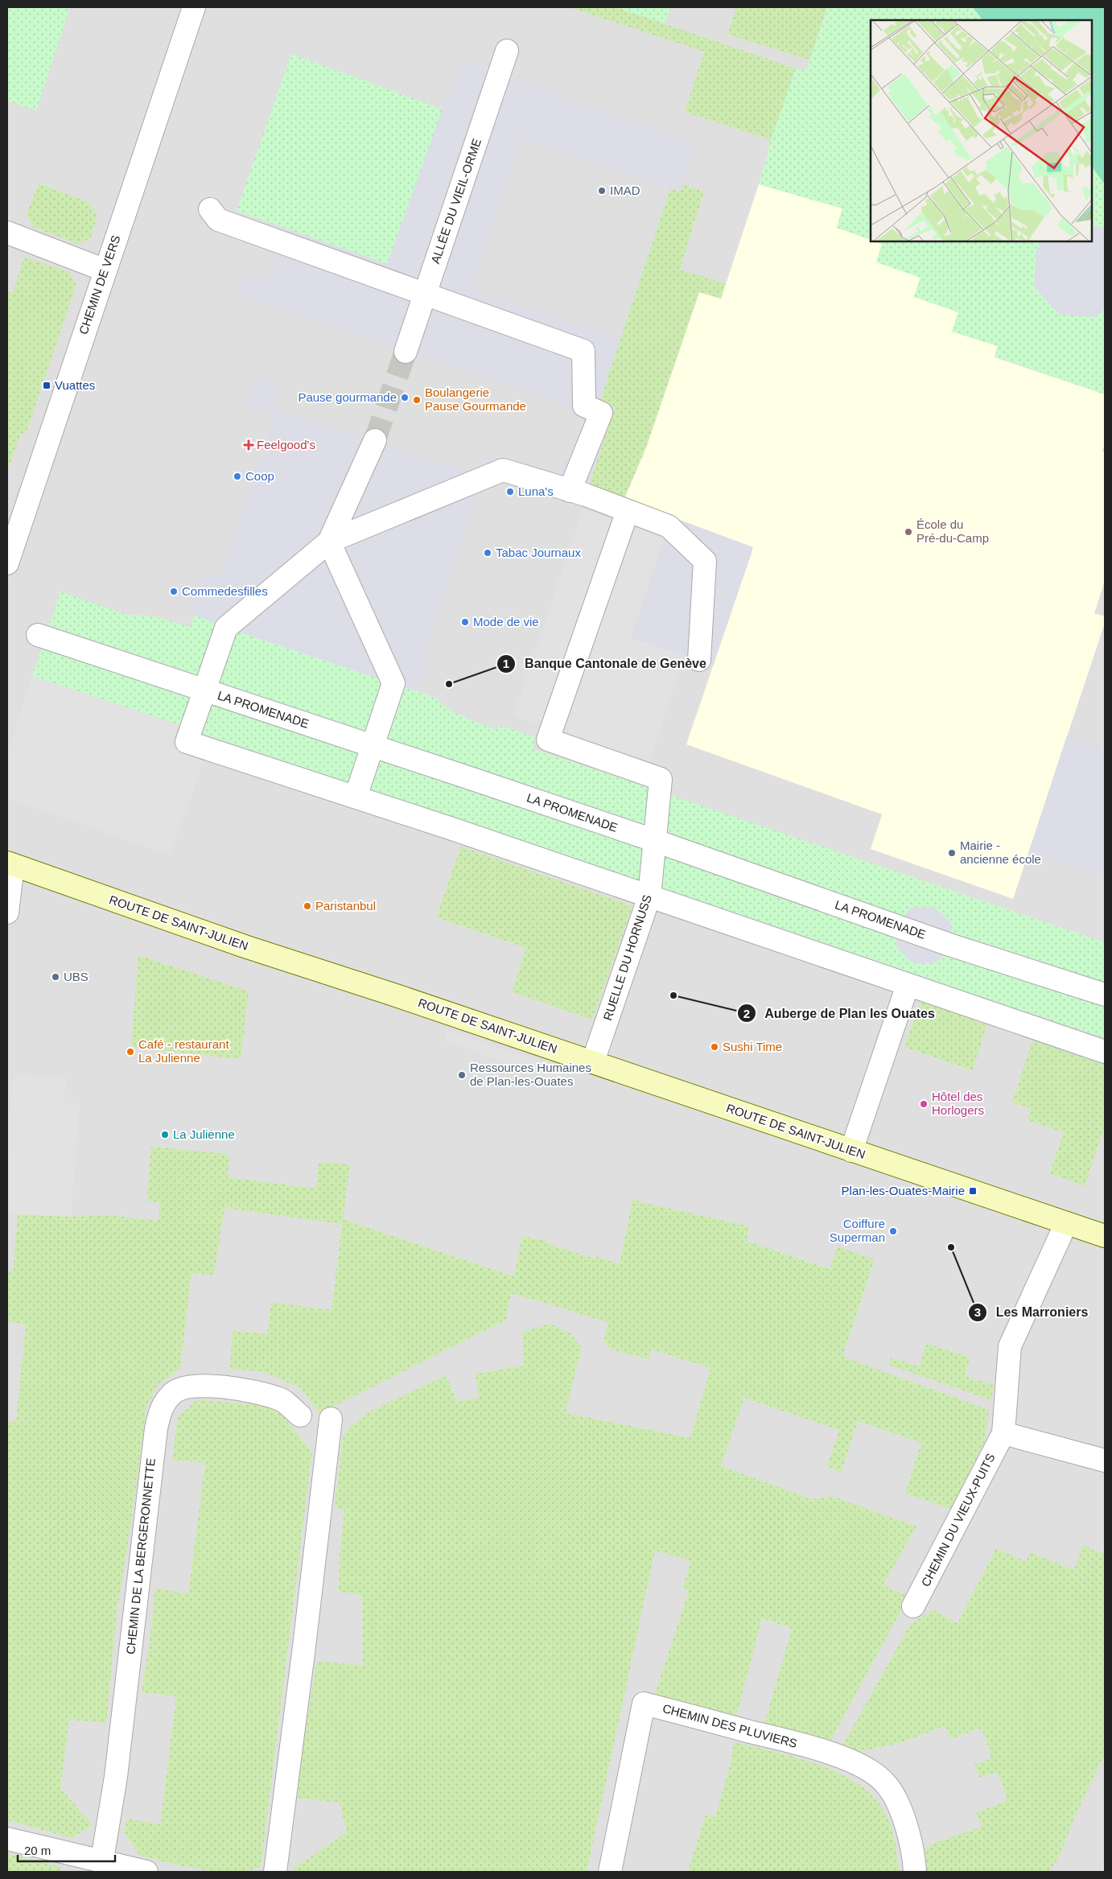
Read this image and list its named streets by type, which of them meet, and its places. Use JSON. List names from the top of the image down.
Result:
{
  "streets": {
    "main road": ["ROUTE DE SAINT-JULIEN"],
    "street": [
      "ALLÉE DU VIEIL-ORME",
      "CHEMIN DE VERS",
      "LA PROMENADE",
      "RUELLE DU HORNUSS",
      "CHEMIN DU VIEUX-PUITS",
      "CHEMIN DE LA BERGERONNETTE",
      "CHEMIN DES PLUVIERS"
    ]
  },
  "crossings": [
    ["LA PROMENADE", "RUELLE DU HORNUSS"],
    ["ROUTE DE SAINT-JULIEN", "RUELLE DU HORNUSS"],
    ["ROUTE DE SAINT-JULIEN", "CHEMIN DU VIEUX-PUITS"]
  ],
  "places": {
    "other": [
      "IMAD",
      "Pause gourmande",
      "Boulangerie Pause Gourmande",
      "Coop",
      "Luna's",
      "École du Pré-du-Camp",
      "Tabac Journaux",
      "Commedesfilles",
      "Mode de vie",
      "Banque Cantonale de Genève",
      "Mairie - ancienne école",
      "Paristanbul",
      "UBS",
      "Auberge de Plan les Ouates",
      "Sushi Time",
      "Café - restaurant La Julienne",
      "Ressources Humaines de Plan-les-Ouates",
      "Hôtel des Horlogers",
      "La Julienne",
      "Coiffure Superman",
      "Les Marroniers"
    ],
    "transit": ["Vuattes", "Plan-les-Ouates-Mairie"],
    "health": ["Feelgood's"]
  },
  "scale_bar": "20 m"
}
